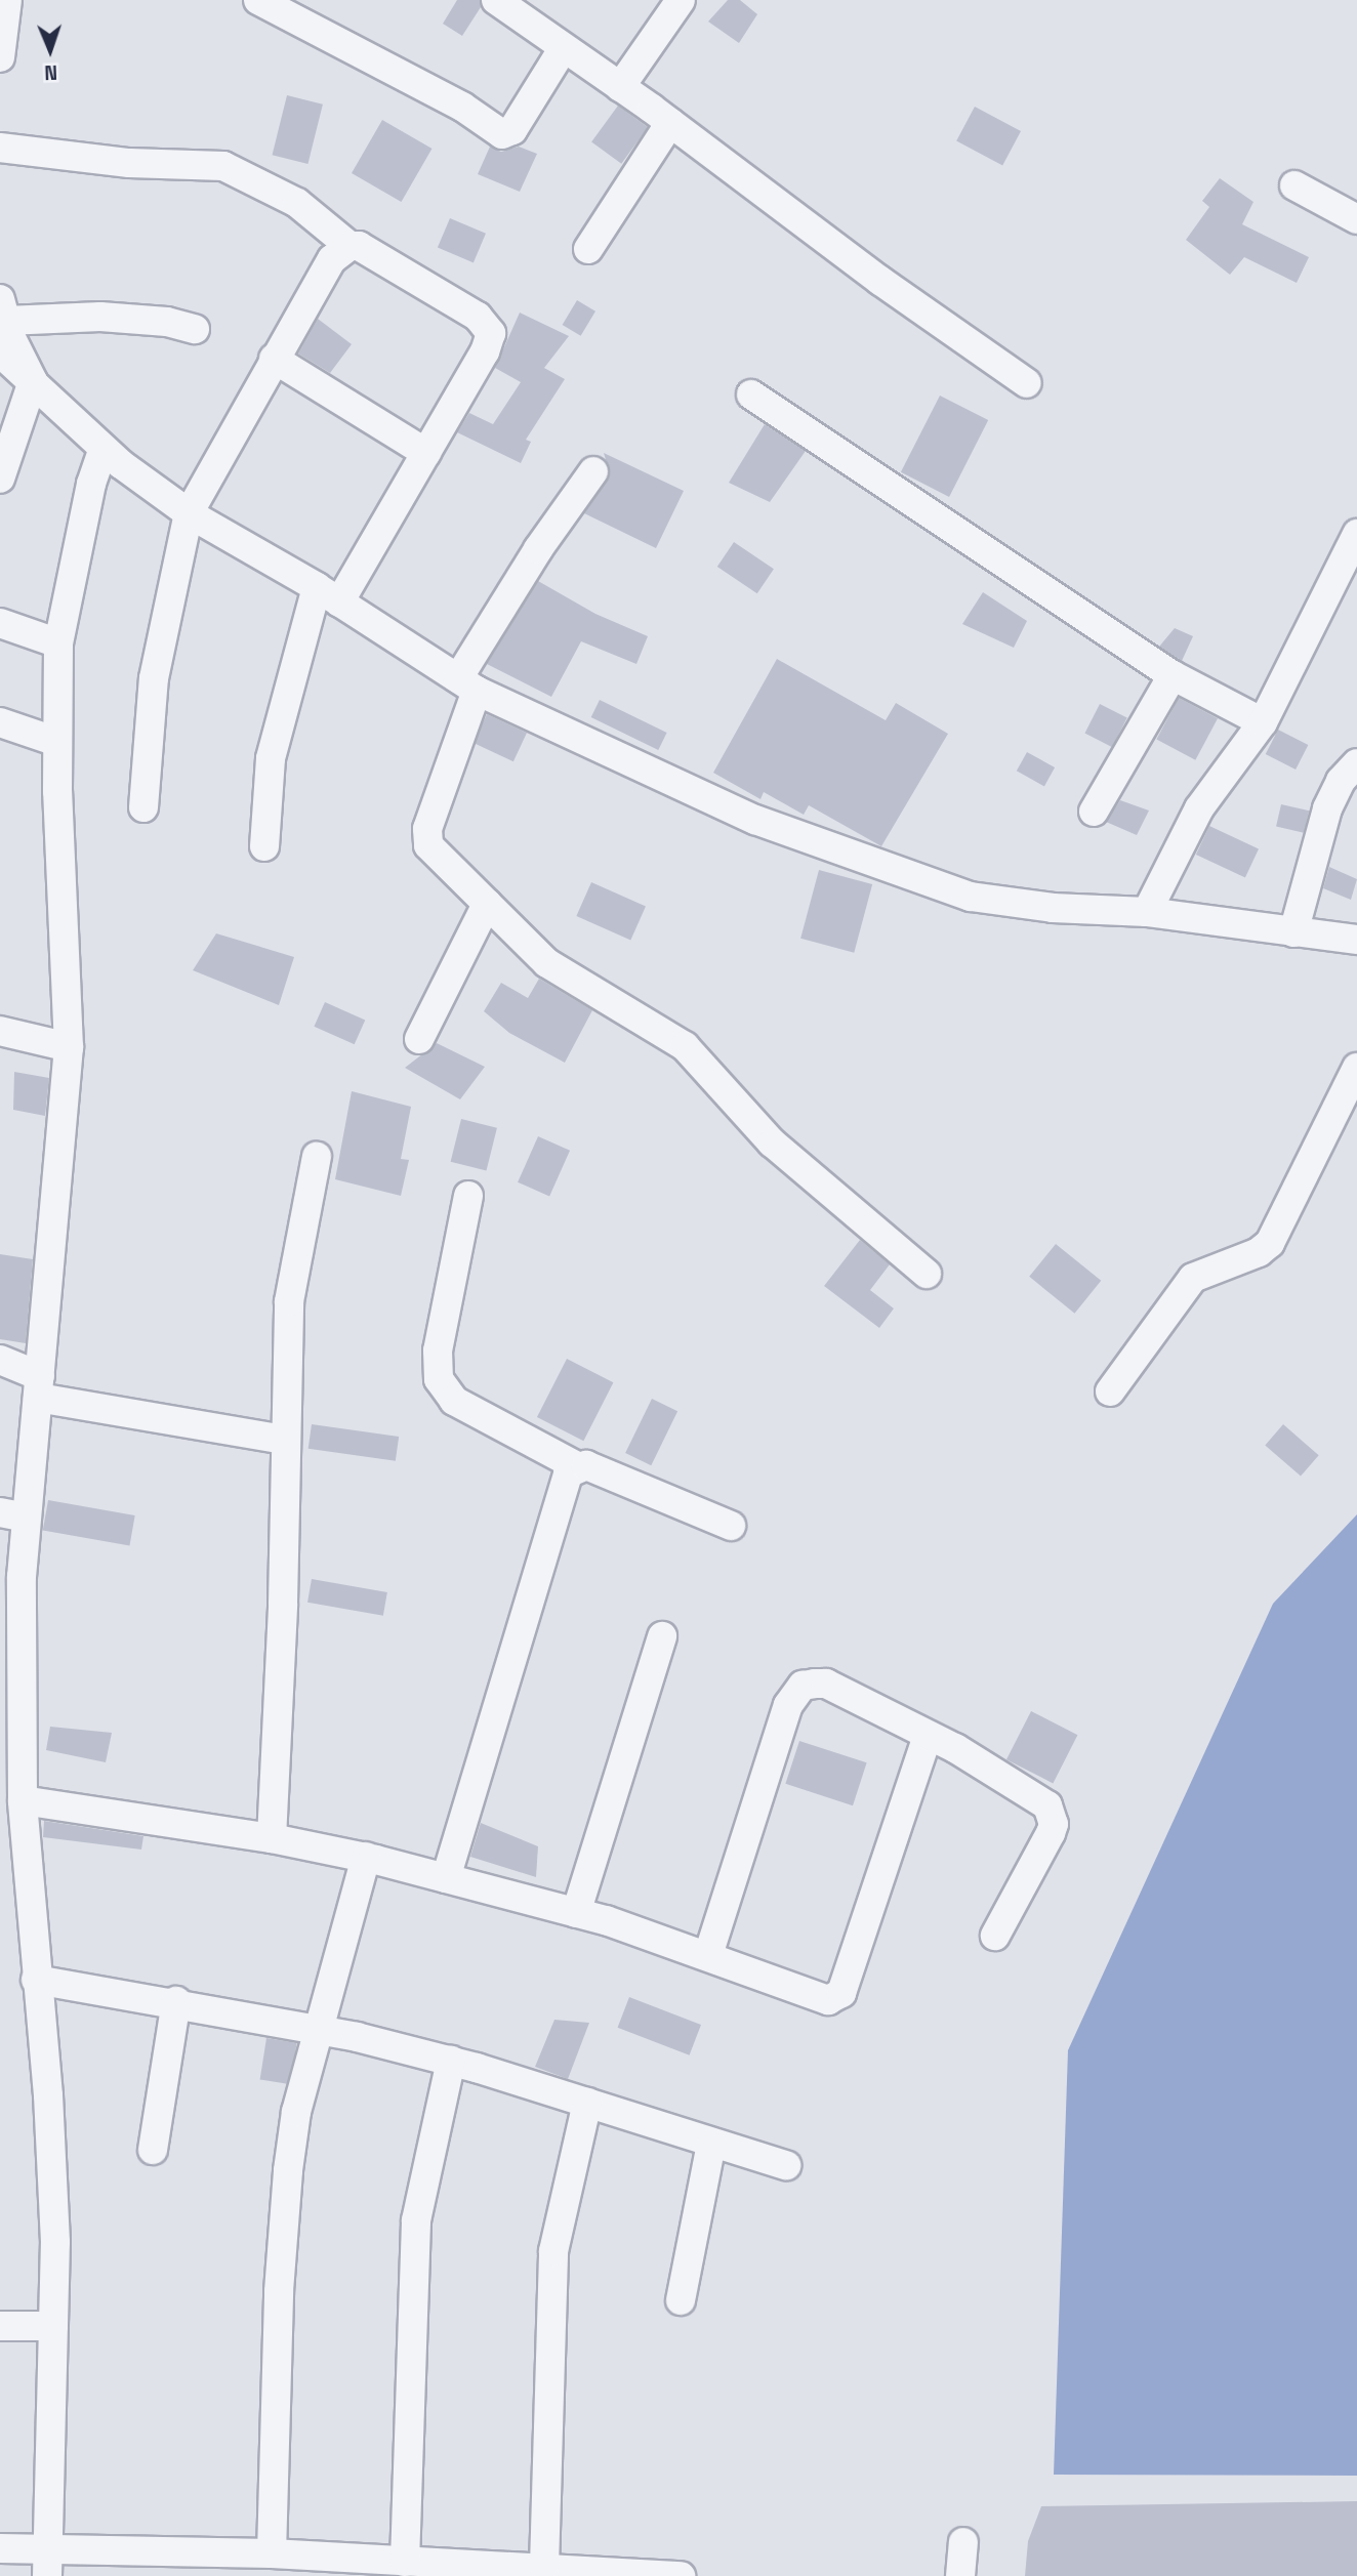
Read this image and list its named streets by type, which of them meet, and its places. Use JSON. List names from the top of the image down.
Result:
{
  "north": "bottom"
}
